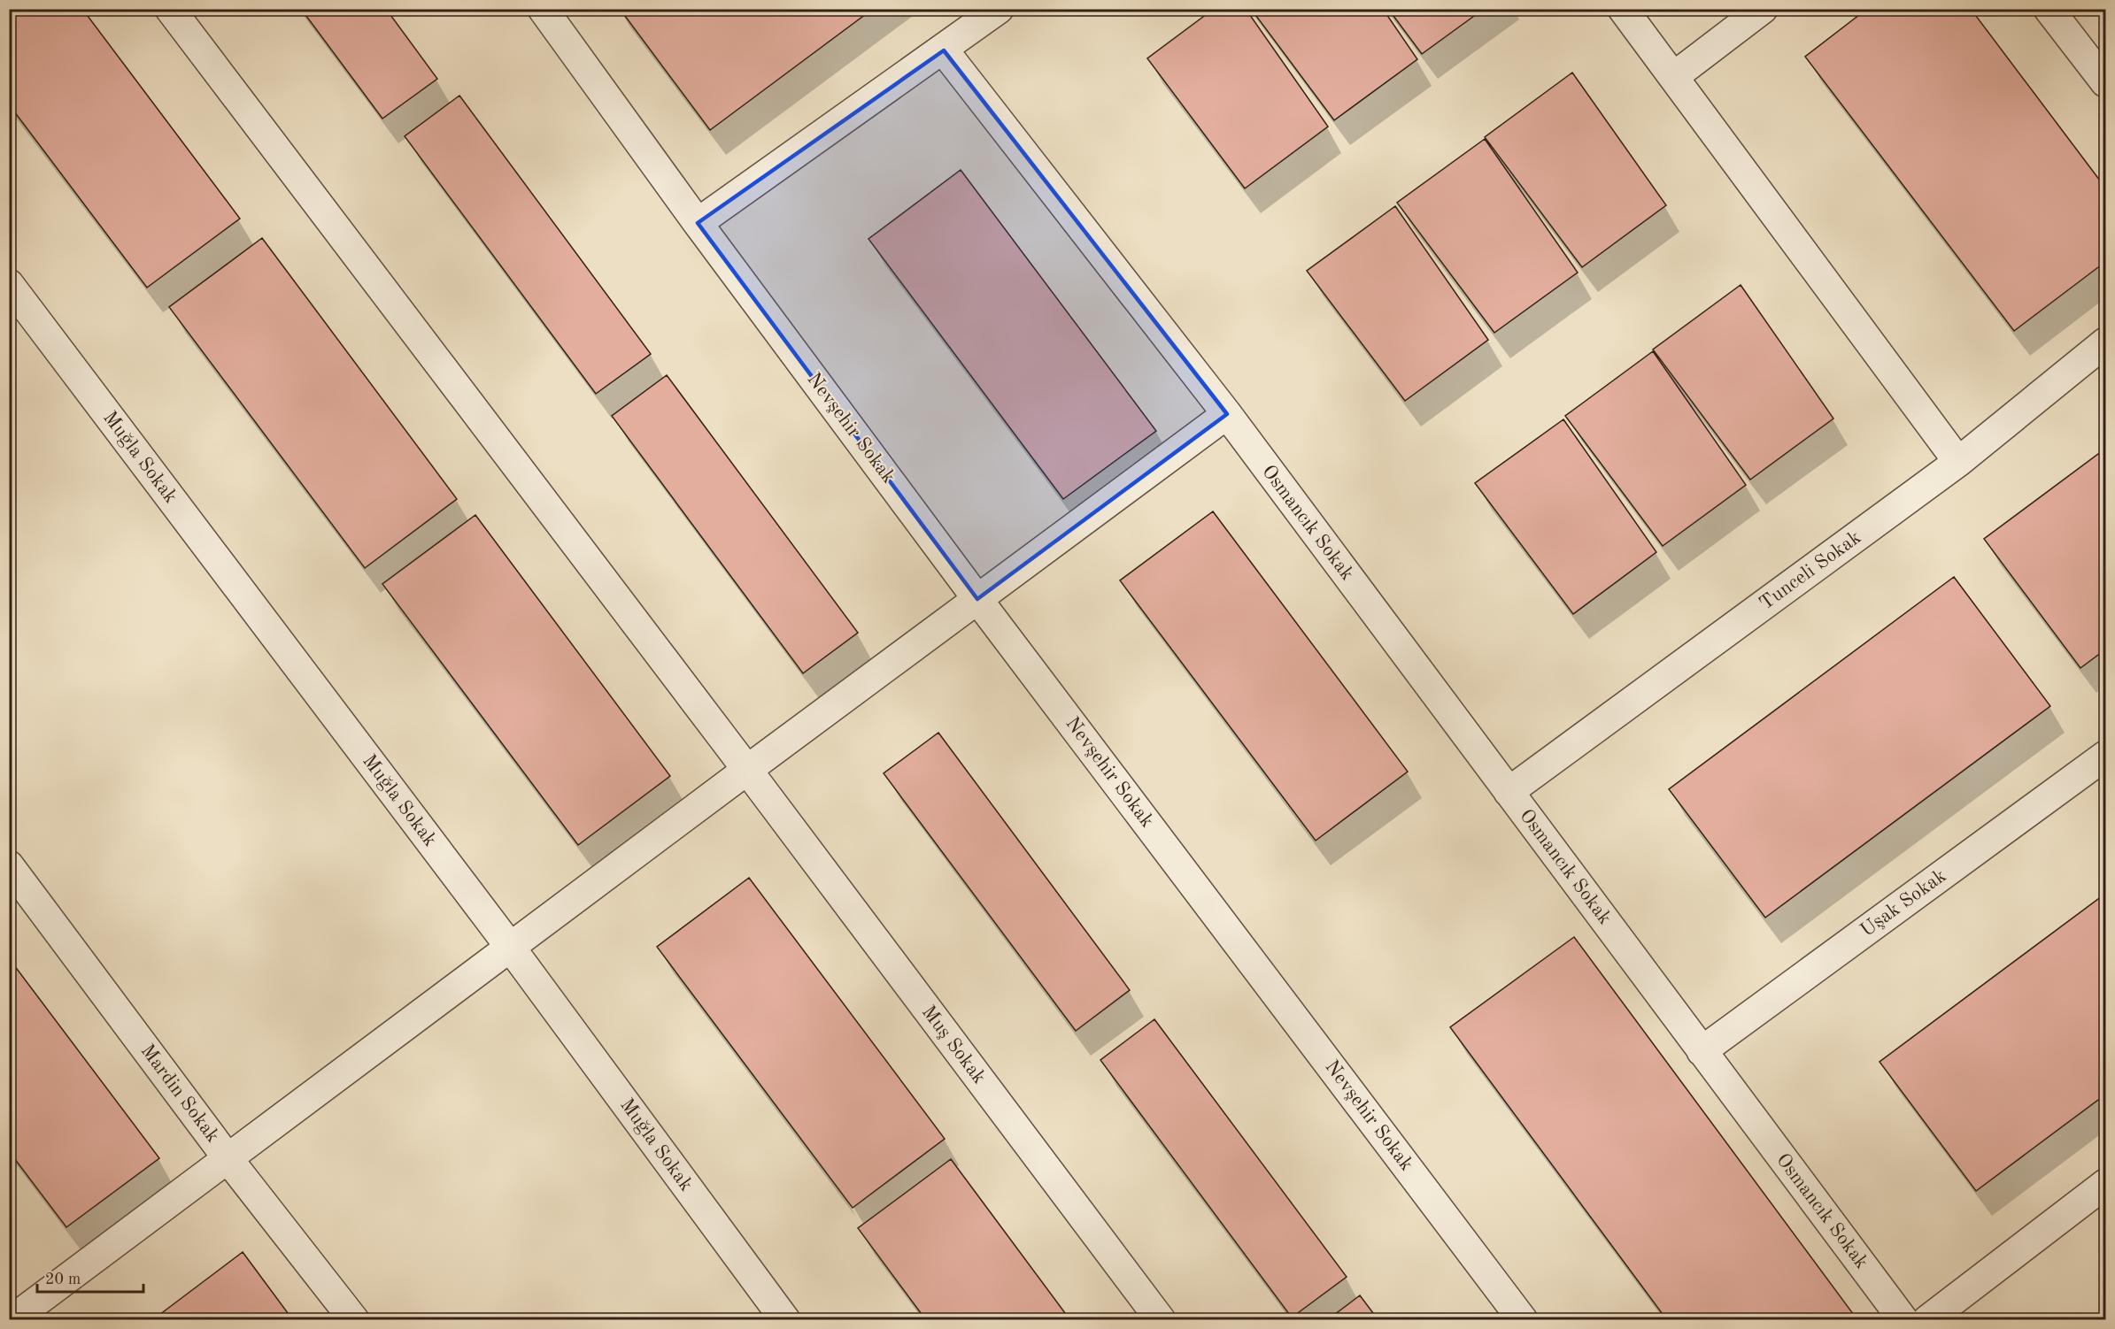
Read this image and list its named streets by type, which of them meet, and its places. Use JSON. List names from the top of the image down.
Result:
{
  "streets": {
    "street": [
      "Nevşehir Sokak",
      "Muğla Sokak",
      "Osmancık Sokak",
      "Tunceli Sokak",
      "Uşak Sokak",
      "Muş Sokak",
      "Mardin Sokak"
    ]
  },
  "crossings": [
    ["Osmancık Sokak", "Tunceli Sokak"],
    ["Osmancık Sokak", "Uşak Sokak"]
  ],
  "scale_bar": "20 m"
}
